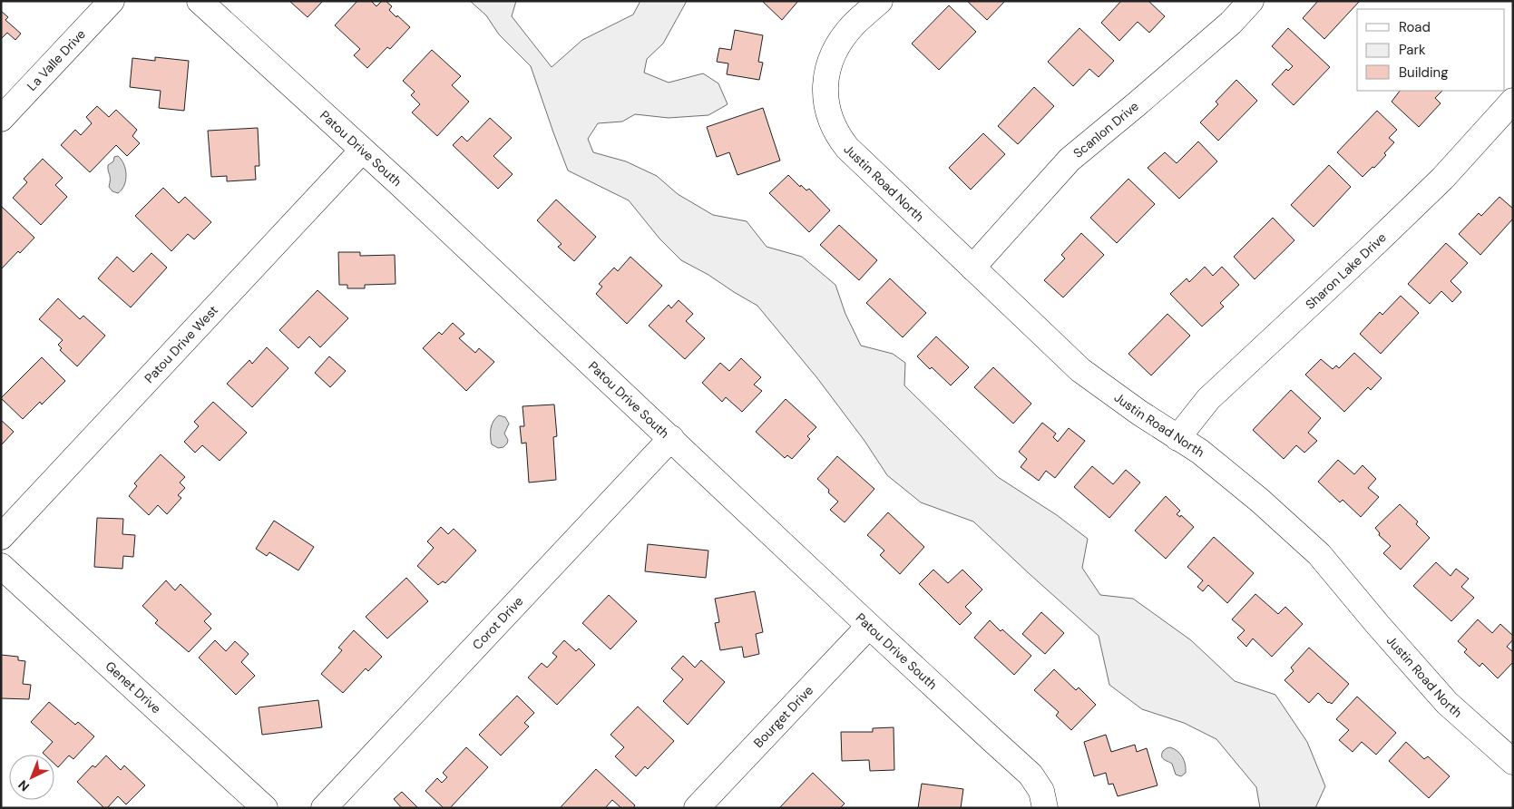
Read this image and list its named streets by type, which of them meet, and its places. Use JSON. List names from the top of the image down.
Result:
{
  "streets": {
    "street": [
      "La Valle Drive",
      "Scanlon Drive",
      "Patou Drive South",
      "Justin Road North",
      "Sharon Lake Drive",
      "Patou Drive West",
      "Corot Drive",
      "Genet Drive",
      "Bourget Drive"
    ]
  },
  "crossings": [
    ["Scanlon Drive", "Justin Road North"],
    ["Patou Drive South", "Patou Drive West"],
    ["Patou Drive South", "Corot Drive"],
    ["Patou Drive South", "Bourget Drive"],
    ["Justin Road North", "Sharon Lake Drive"]
  ],
  "legend": ["Road", "Park", "Building"],
  "north": "bottom left"
}
